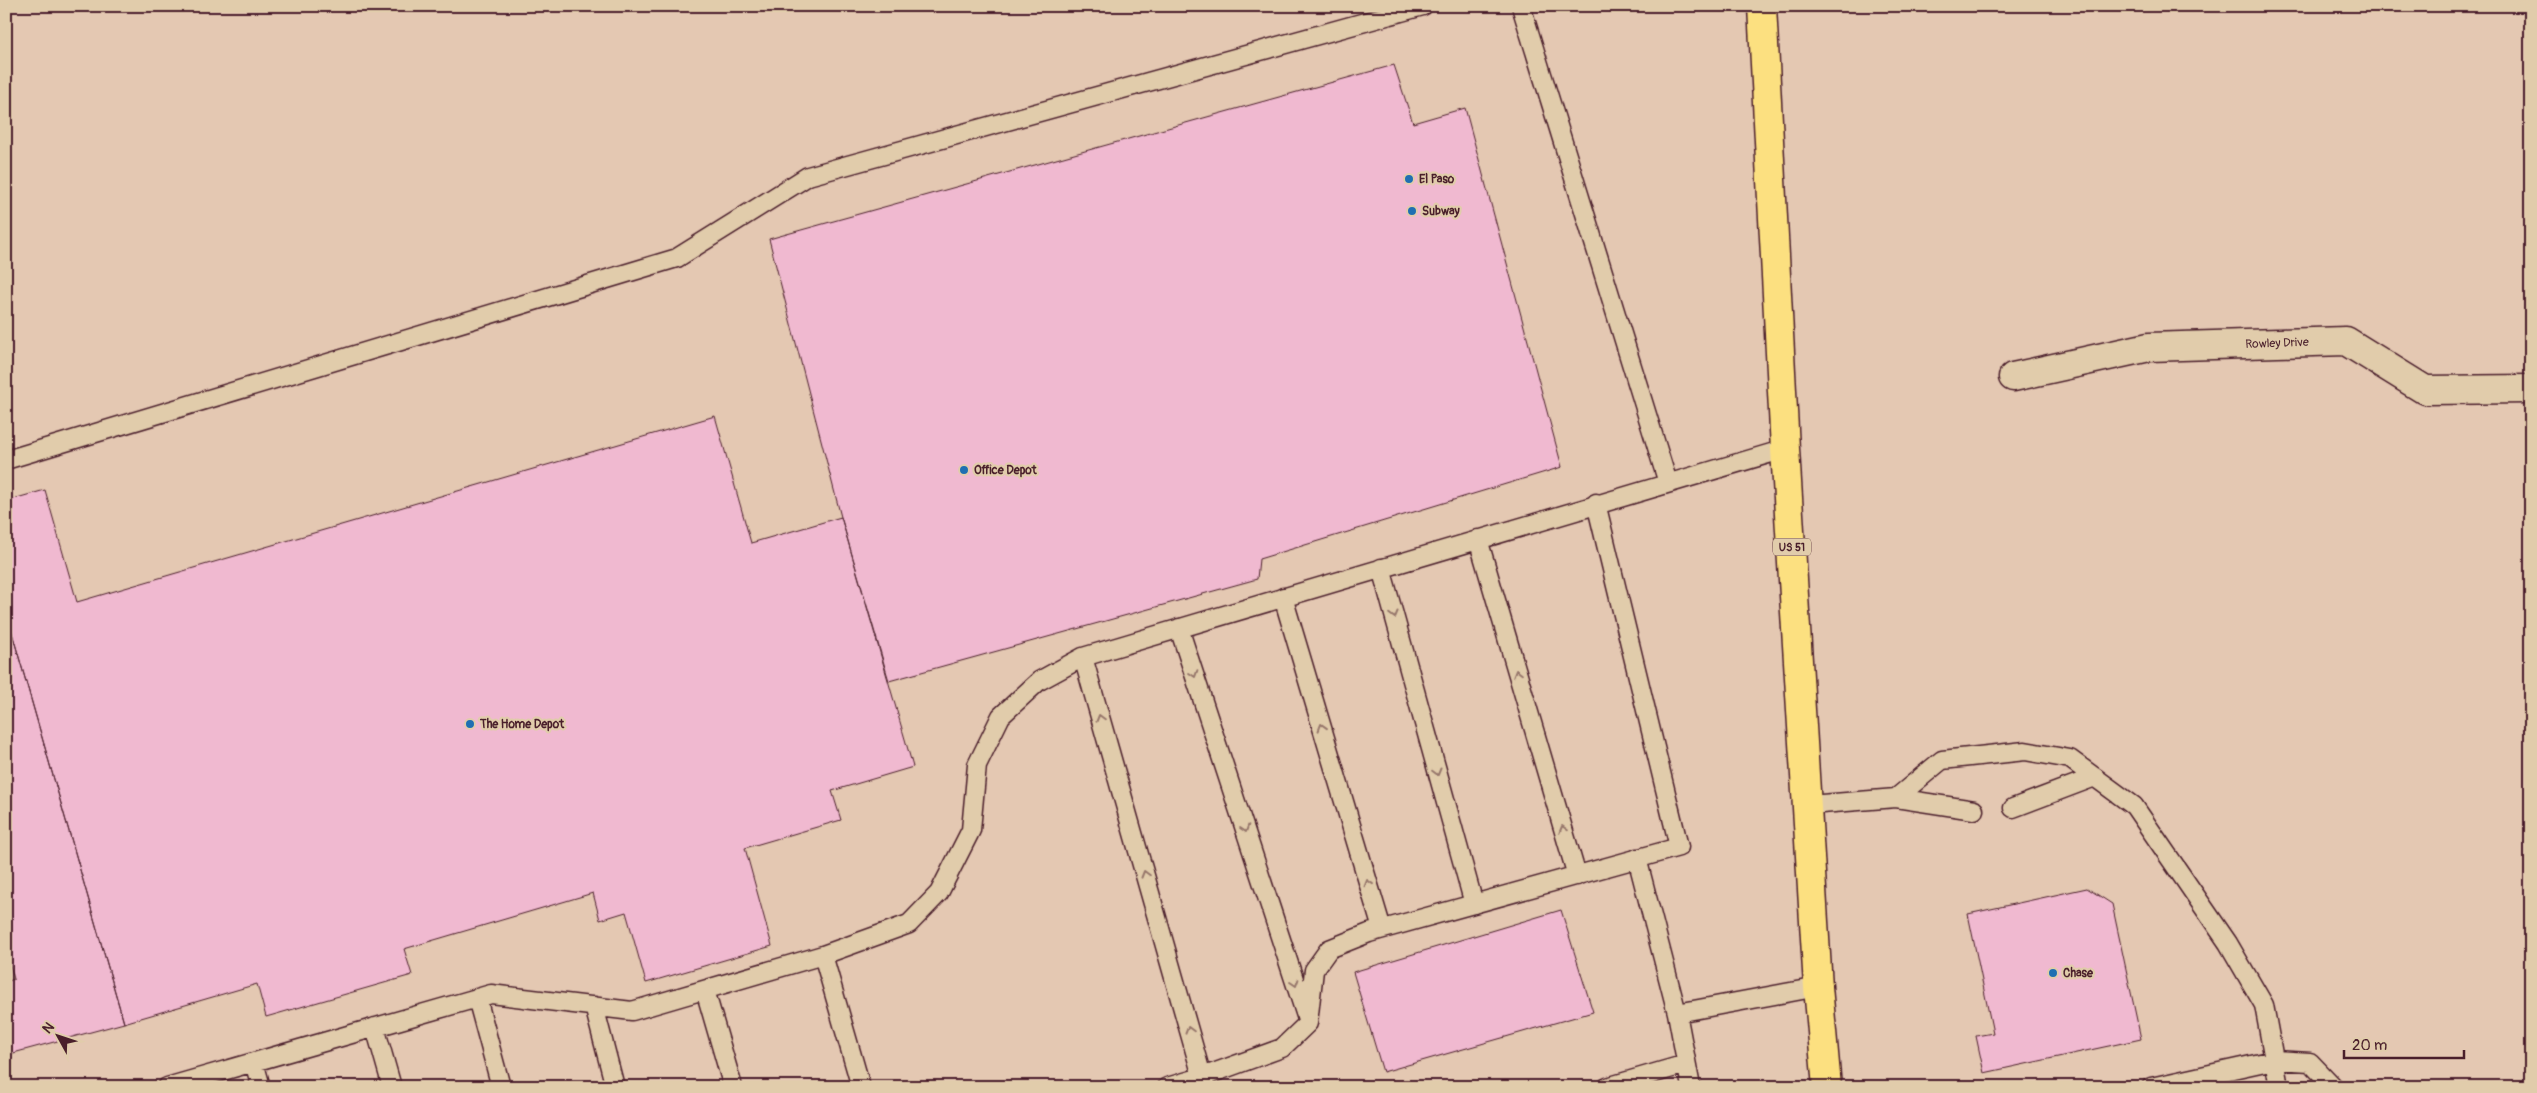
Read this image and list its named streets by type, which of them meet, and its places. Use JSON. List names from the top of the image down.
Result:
{
  "streets": {
    "highway": ["US 51"],
    "street": ["Rowley Drive"]
  },
  "places": [
    "El Paso",
    "Subway",
    "Office Depot",
    "The Home Depot",
    "Chase"
  ],
  "scale_bar": "20 m",
  "north": "top left"
}
